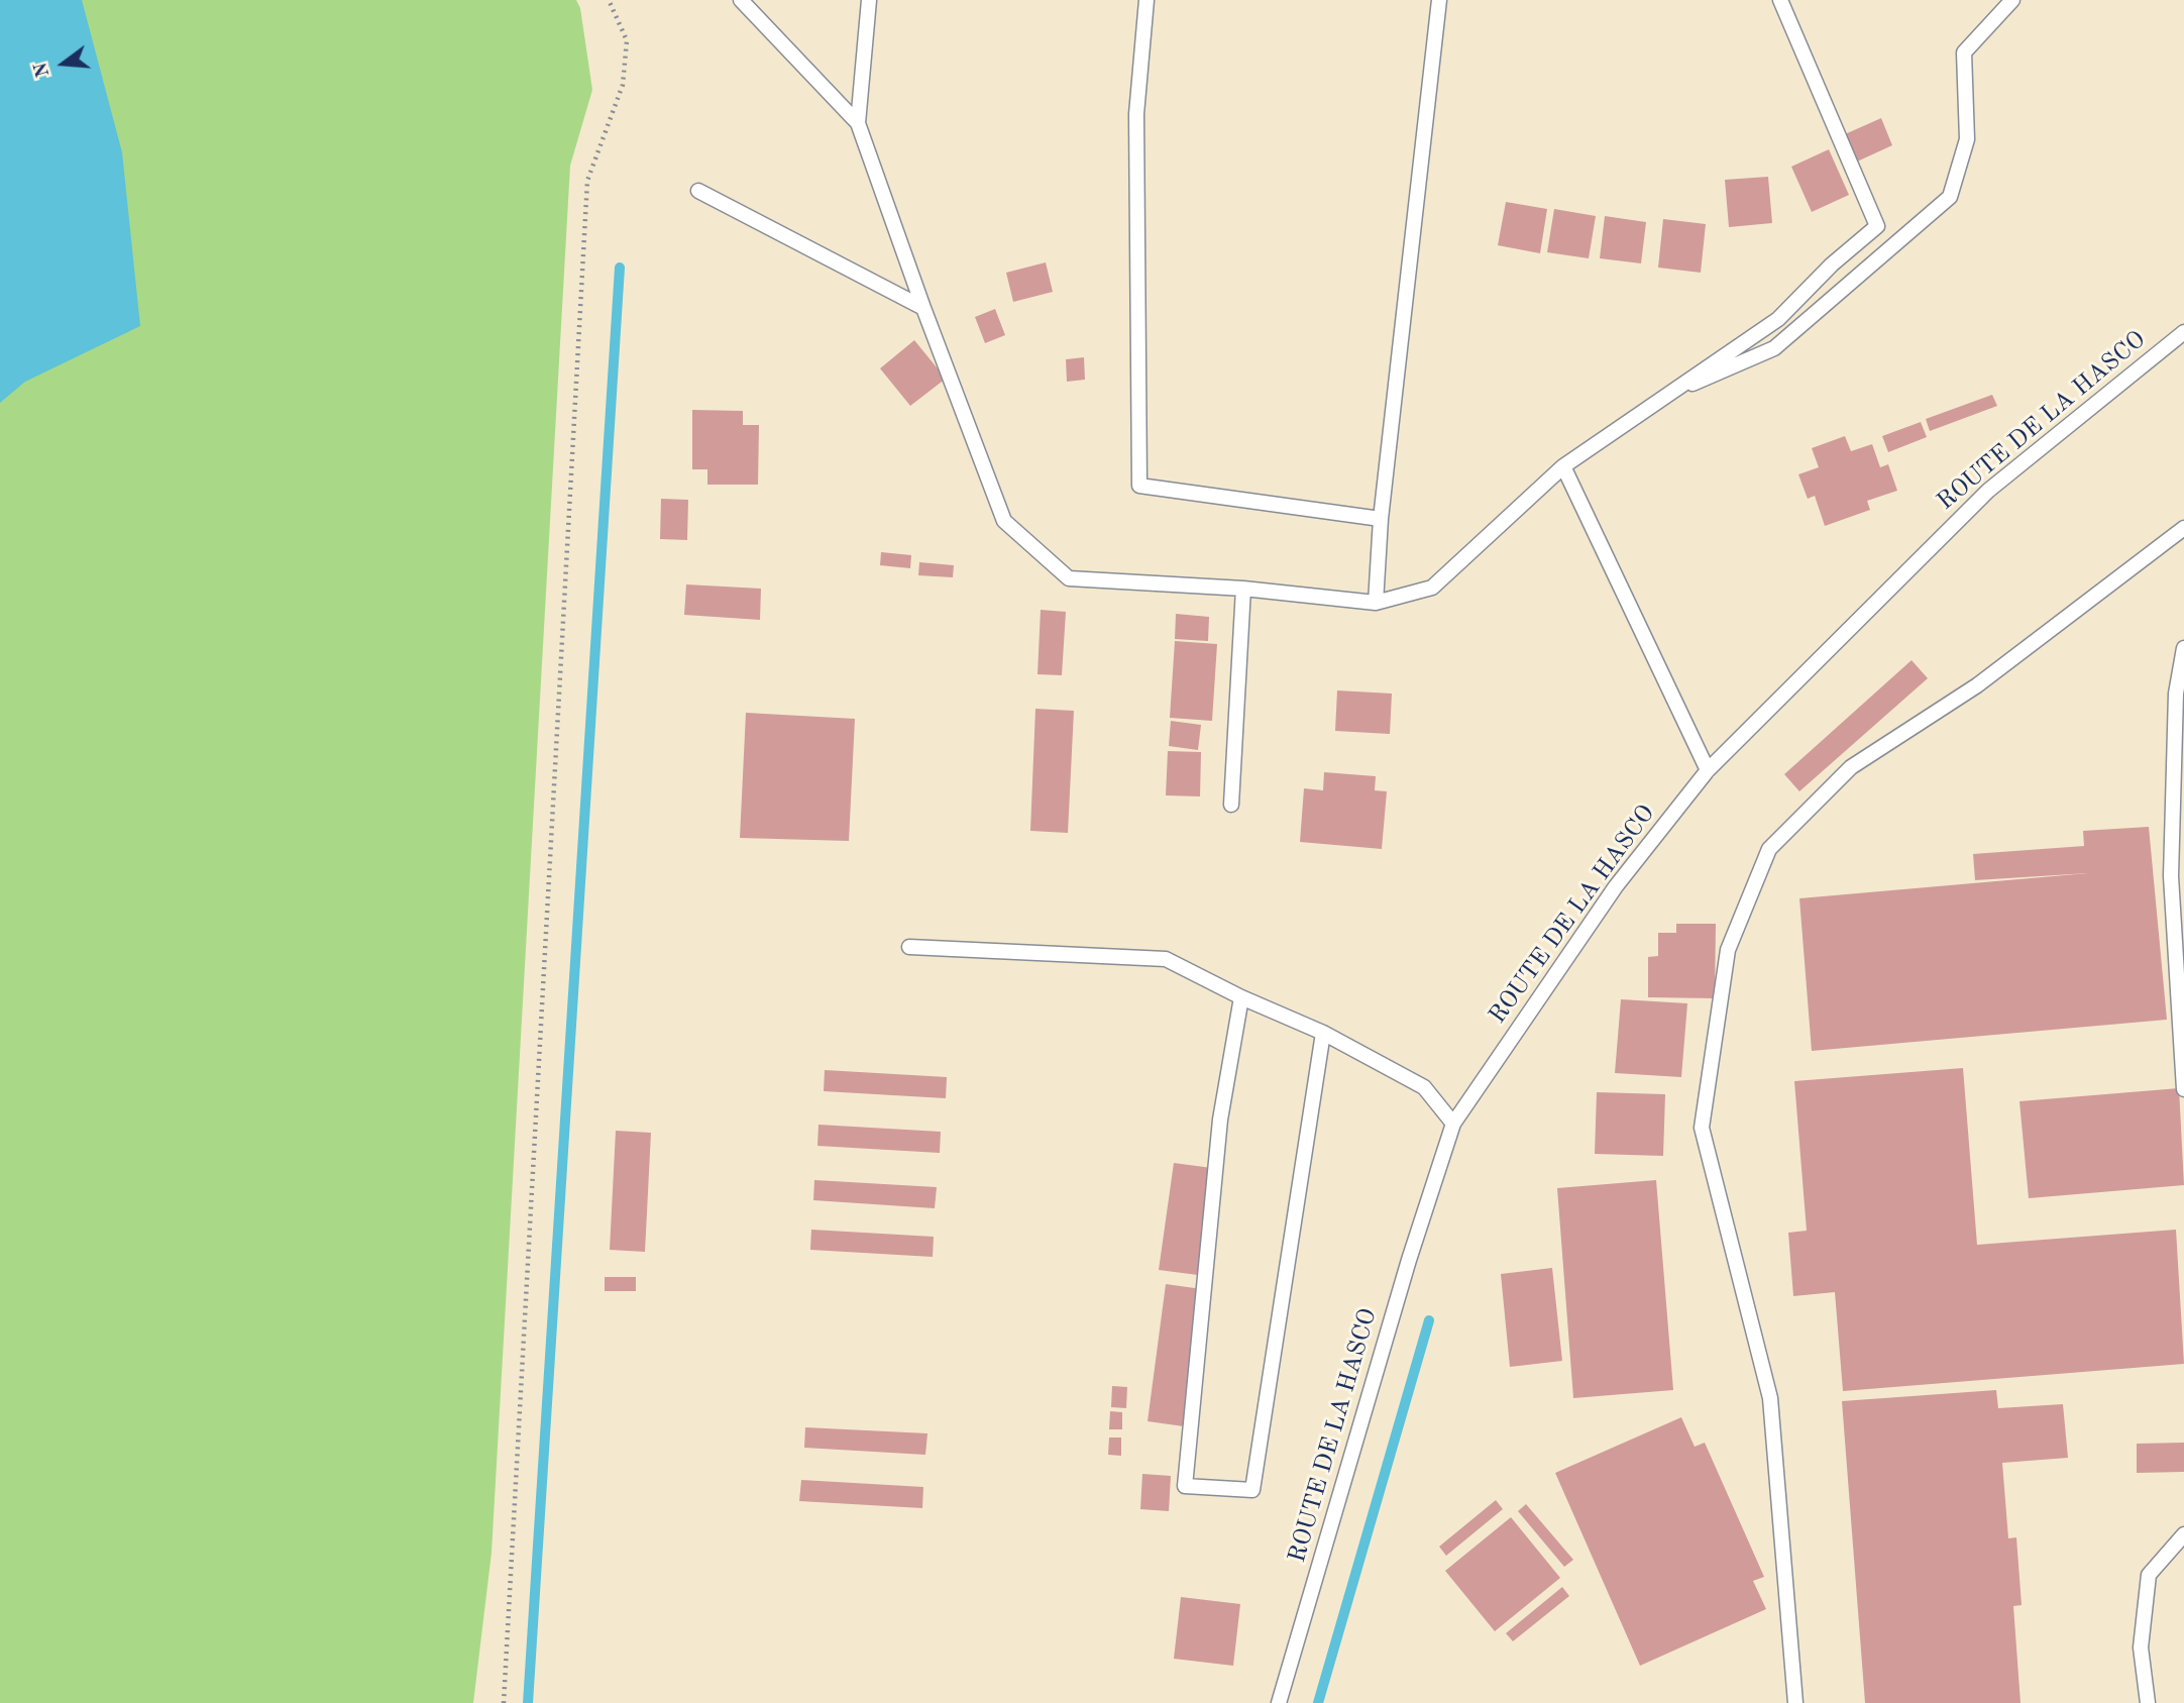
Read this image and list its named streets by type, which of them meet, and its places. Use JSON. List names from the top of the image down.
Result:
{
  "streets": {
    "lane": ["ROUTE DE LA HASCO"]
  },
  "north": "left"
}
